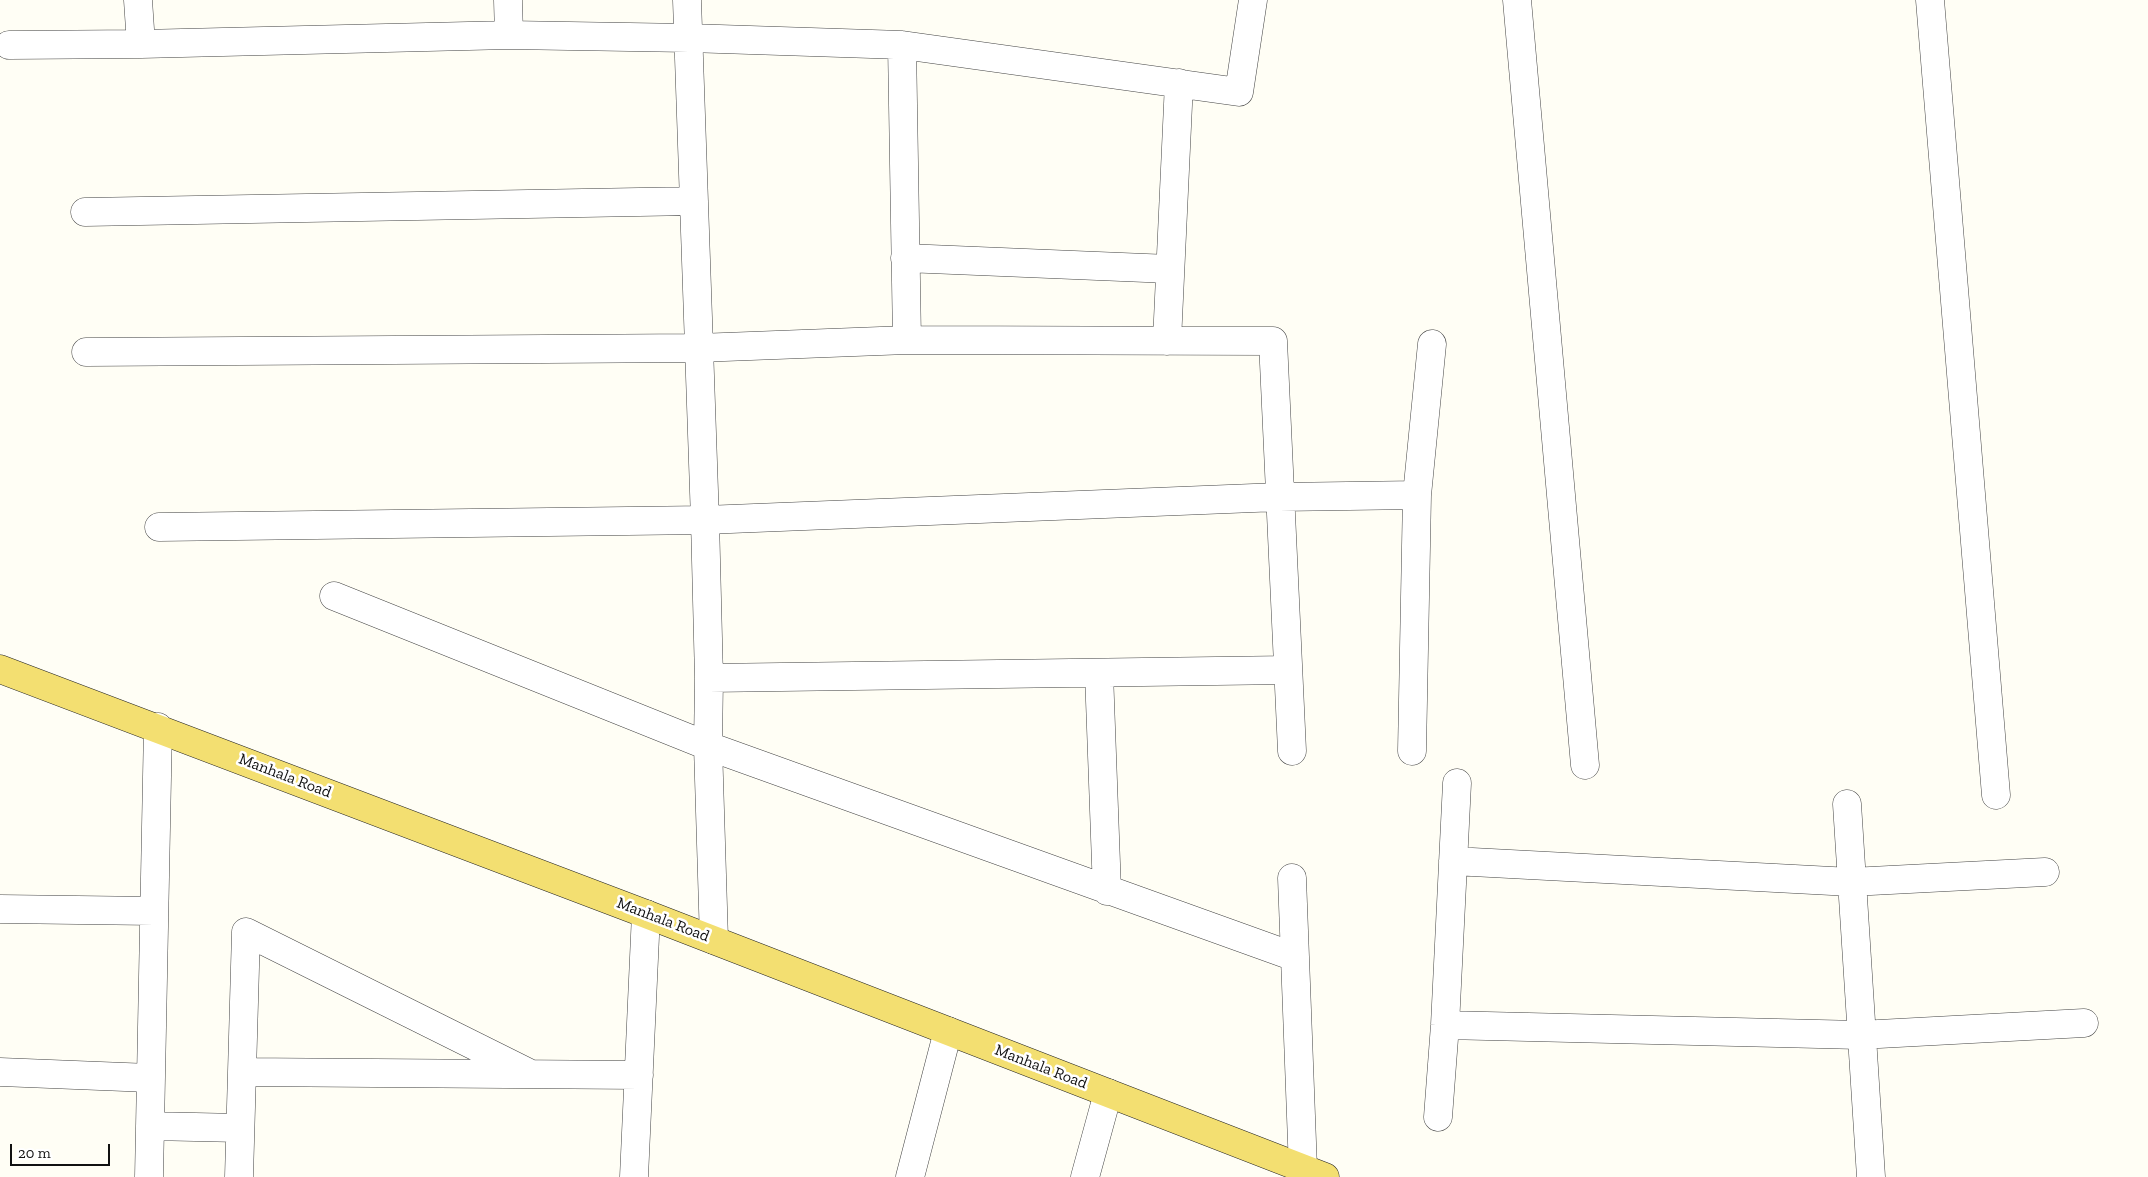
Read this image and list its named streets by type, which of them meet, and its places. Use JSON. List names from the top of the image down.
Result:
{
  "streets": {
    "main road": ["Manhala Road"]
  },
  "scale_bar": "20 m"
}
